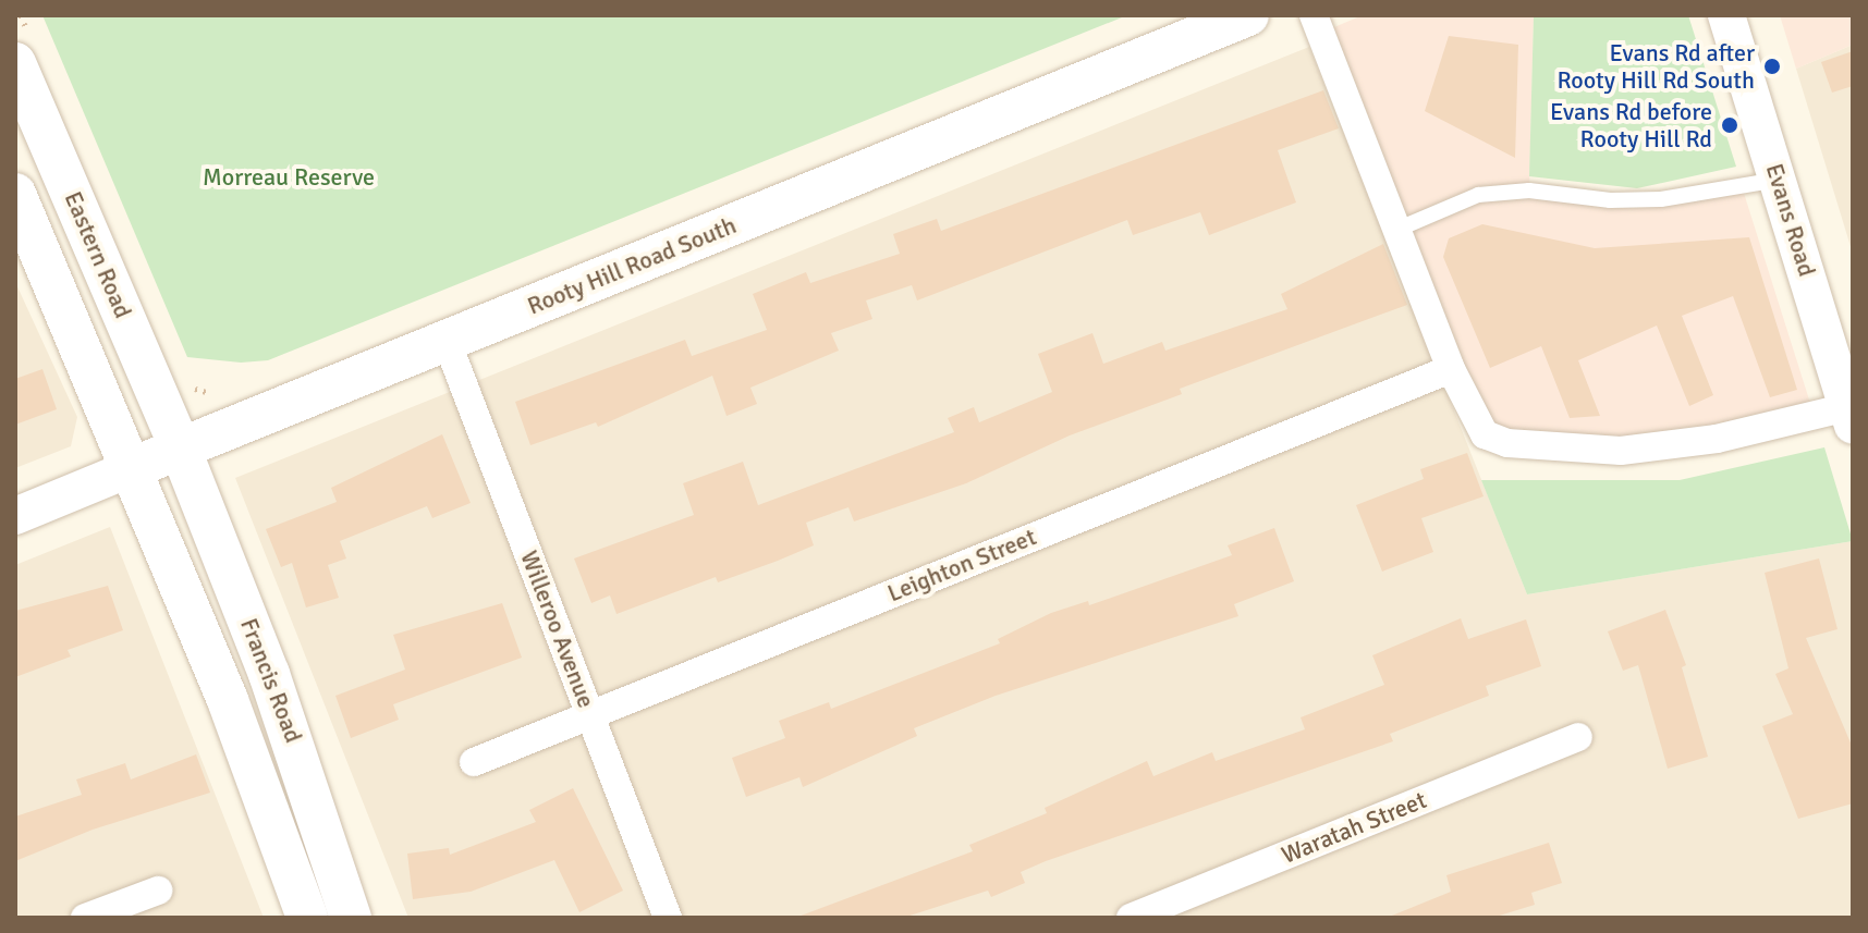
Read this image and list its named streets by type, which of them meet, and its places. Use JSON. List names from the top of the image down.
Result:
{
  "streets": {
    "main road": ["Eastern Road", "Rooty Hill Road South", "Francis Road"],
    "street": [
      "Evans Road",
      "Leighton Street",
      "Willeroo Avenue",
      "Waratah Street"
    ]
  },
  "crossings": [
    ["Eastern Road", "Rooty Hill Road South"],
    ["Eastern Road", "Francis Road"],
    ["Rooty Hill Road South", "Willeroo Avenue"],
    ["Rooty Hill Road South", "Francis Road"],
    ["Leighton Street", "Willeroo Avenue"]
  ],
  "parks": ["Morreau Reserve"],
  "places": ["Evans Rd after Rooty Hill Rd South", "Evans Rd before Rooty Hill Rd"]
}
